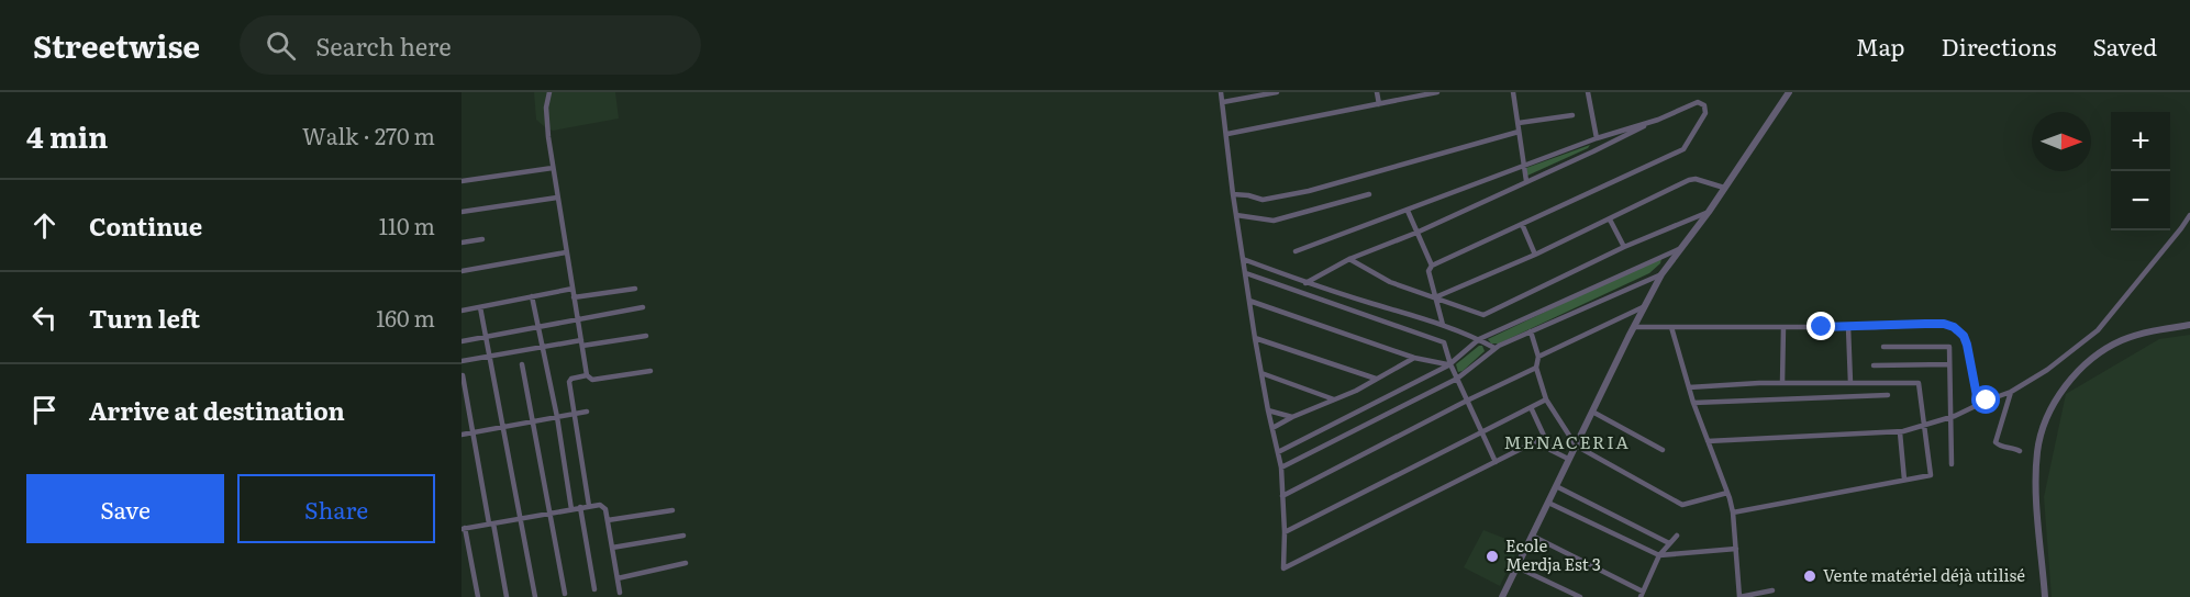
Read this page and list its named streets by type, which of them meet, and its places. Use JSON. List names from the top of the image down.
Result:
{
  "districts": ["MENACERIA"],
  "places": ["Ecole Merdja Est 3", "Vente matériel déjà utilisé"],
  "north": "right",
  "page": {
    "header": "Streetwise",
    "search": "Search here",
    "nav": ["Map", "Directions", "Saved"],
    "heading": ["4 min", "Walk · 270 m"],
    "map_buttons": ["+", "−"],
    "list": [
      ["Continue", "110 m"],
      ["Turn left", "160 m"],
      "Arrive at destination"
    ],
    "buttons": ["Save", "Share"]
  }
}
